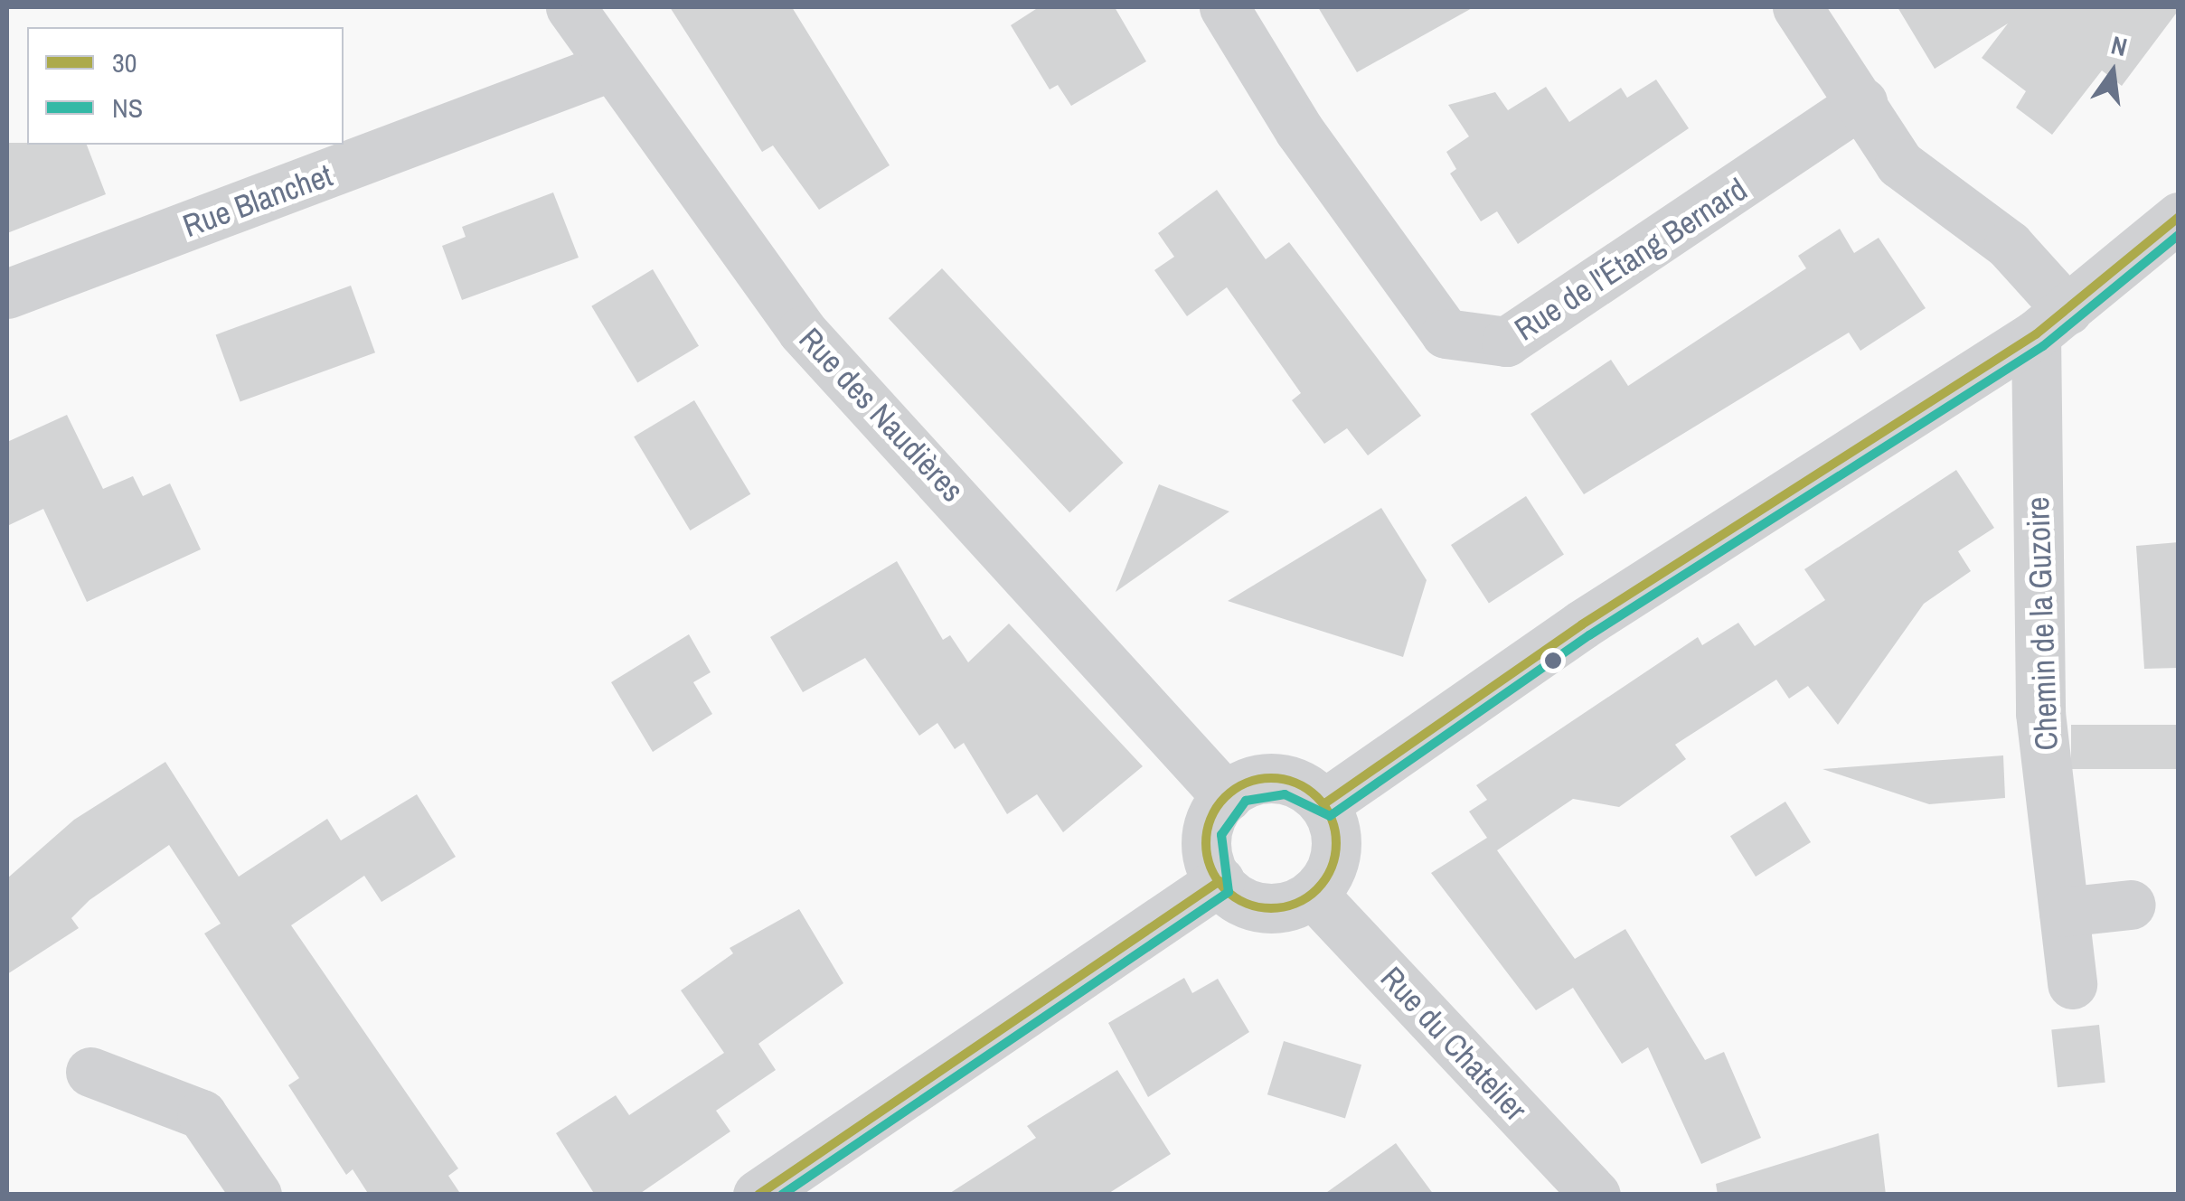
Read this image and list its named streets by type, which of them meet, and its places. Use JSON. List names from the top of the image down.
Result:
{
  "streets": {
    "street": [
      "Rue Blanchet",
      "Rue de l'Étang Bernard",
      "Rue des Naudières",
      "Chemin de la Guzoire",
      "Rue du Chatelier"
    ]
  },
  "crossings": [
    ["Rue Blanchet", "Rue des Naudières"],
    ["Rue des Naudières", "Rue du Chatelier"]
  ],
  "lines": ["transit line 30", "transit line NS"],
  "legend": ["30", "NS"],
  "north": "top"
}
